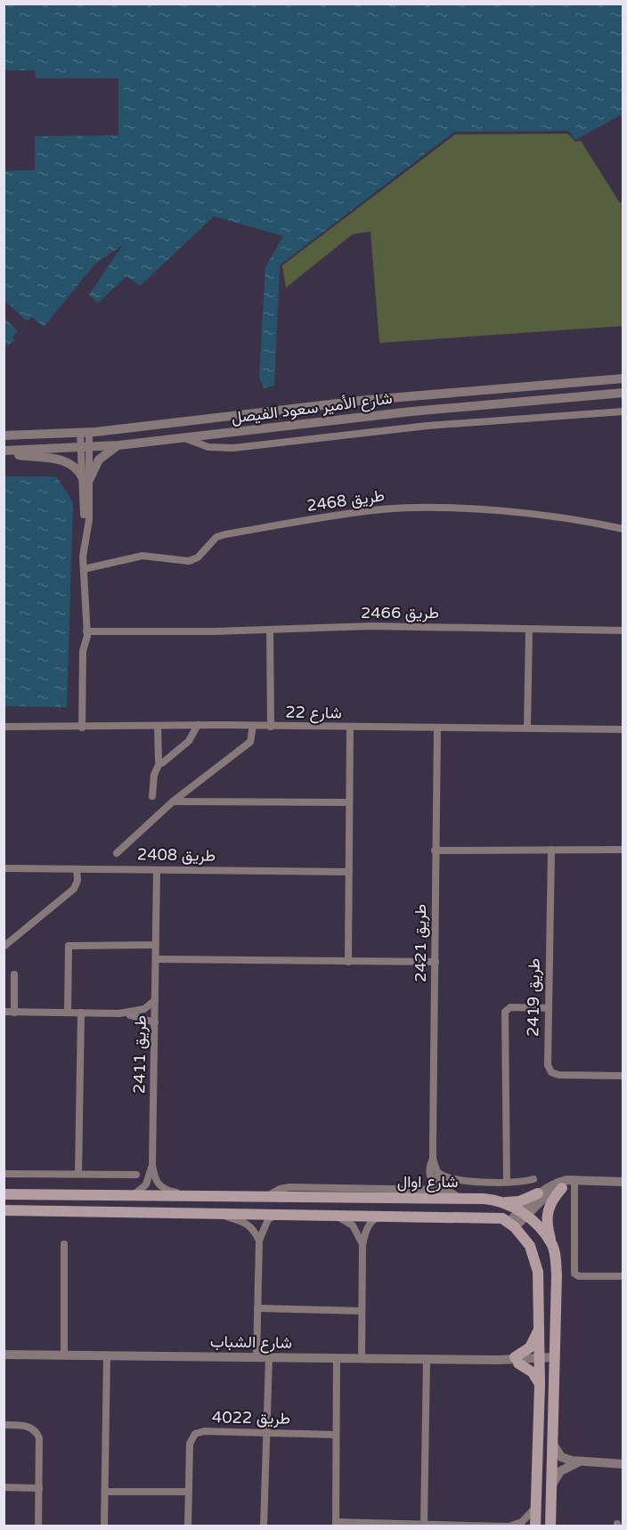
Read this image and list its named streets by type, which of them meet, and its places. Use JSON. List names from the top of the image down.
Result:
{
  "streets": {
    "main road": ["شارع اوال"],
    "street": [
      "شارع الأمير سعود الفيصل",
      "طريق 2468",
      "طريق 2466",
      "شارع 22",
      "طريق 2408",
      "طريق 2421",
      "طريق 2419",
      "طريق 2411",
      "شارع الشباب",
      "طريق 4022"
    ]
  },
  "crossings": [
    ["شارع 22", "طريق 2421"],
    ["طريق 2408", "طريق 2411"],
    ["طريق 2411", "شارع اوال"]
  ]
}
